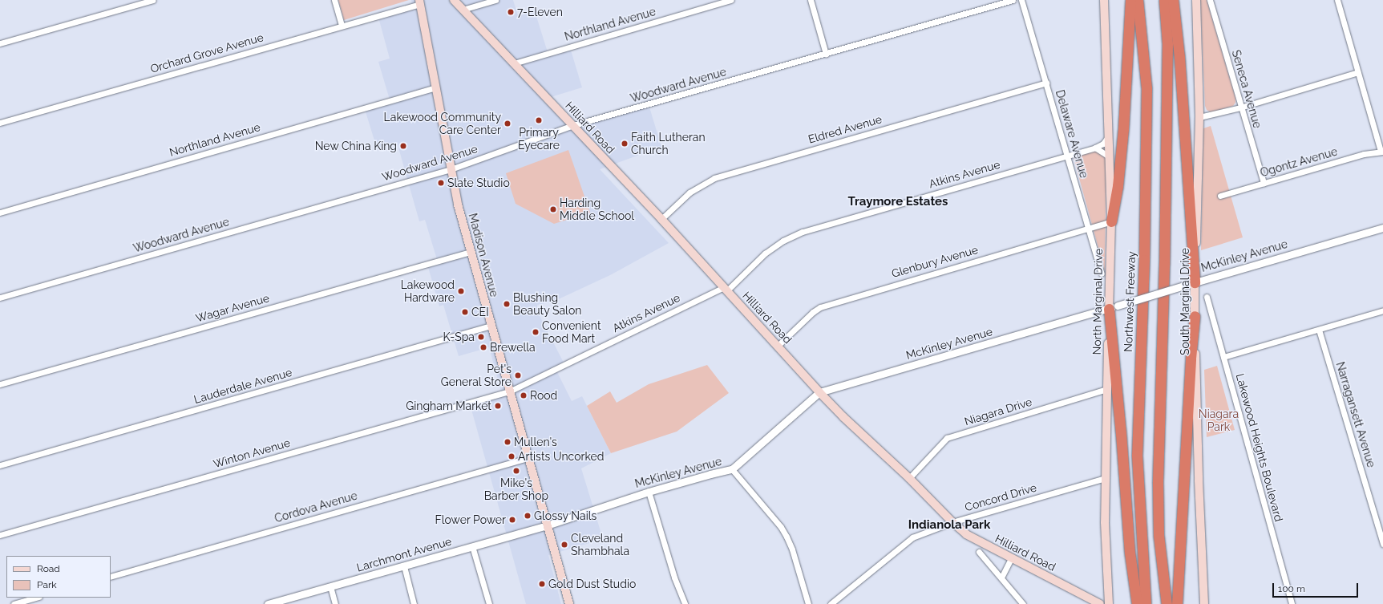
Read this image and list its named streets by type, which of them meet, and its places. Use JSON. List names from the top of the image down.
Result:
{
  "streets": {
    "highway": ["Northwest Freeway"],
    "main road": [
      "Hilliard Road",
      "Madison Avenue",
      "North Marginal Drive",
      "South Marginal Drive"
    ],
    "street": [
      "Northland Avenue",
      "Orchard Grove Avenue",
      "Woodward Avenue",
      "Seneca Avenue",
      "Eldred Avenue",
      "Delaware Avenue",
      "Ogontz Avenue",
      "Atkins Avenue",
      "McKinley Avenue",
      "Glenbury Avenue",
      "Wagar Avenue",
      "Lauderdale Avenue",
      "Niagara Drive",
      "Narragansett Avenue",
      "Lakewood Heights Boulevard",
      "Winton Avenue",
      "Concord Drive",
      "Cordova Avenue",
      "Larchmont Avenue"
    ]
  },
  "crossings": [
    ["Northland Avenue", "Hilliard Road"],
    ["Northland Avenue", "Madison Avenue"],
    ["Orchard Grove Avenue", "Madison Avenue"],
    ["Woodward Avenue", "Hilliard Road"],
    ["Woodward Avenue", "Madison Avenue"],
    ["Seneca Avenue", "Ogontz Avenue"],
    ["Hilliard Road", "Eldred Avenue"],
    ["Hilliard Road", "Atkins Avenue"],
    ["Hilliard Road", "McKinley Avenue"],
    ["Hilliard Road", "Glenbury Avenue"],
    ["Hilliard Road", "Niagara Drive"],
    ["Hilliard Road", "Concord Drive"],
    ["Eldred Avenue", "Delaware Avenue"],
    ["Delaware Avenue", "Atkins Avenue"],
    ["Delaware Avenue", "Glenbury Avenue"],
    ["Atkins Avenue", "Madison Avenue"],
    ["Atkins Avenue", "North Marginal Drive"],
    ["Atkins Avenue", "Winton Avenue"],
    ["Madison Avenue", "McKinley Avenue"],
    ["Madison Avenue", "Wagar Avenue"],
    ["Madison Avenue", "Lauderdale Avenue"],
    ["Madison Avenue", "Winton Avenue"],
    ["Madison Avenue", "Cordova Avenue"],
    ["Madison Avenue", "Larchmont Avenue"],
    ["McKinley Avenue", "North Marginal Drive"],
    ["McKinley Avenue", "South Marginal Drive"],
    ["McKinley Avenue", "Larchmont Avenue"],
    ["Glenbury Avenue", "North Marginal Drive"],
    ["North Marginal Drive", "Niagara Drive"],
    ["North Marginal Drive", "Concord Drive"]
  ],
  "districts": ["Traymore Estates", "Indianola Park"],
  "parks": ["Niagara Park"],
  "places": [
    "7-Eleven",
    "Primary Eyecare",
    "Lakewood Community Care Center",
    "Faith Lutheran Church",
    "New China King",
    "Slate Studio",
    "Harding Middle School",
    "Lakewood Hardware",
    "Blushing Beauty Salon",
    "CEI",
    "Convenient Food Mart",
    "K-Spa",
    "Brewella",
    "Pet's General Store",
    "Rood",
    "Gingham Market",
    "Mullen's",
    "Artists Uncorked",
    "Mike's Barber Shop",
    "Glossy Nails",
    "Flower Power",
    "Cleveland Shambhala",
    "Gold Dust Studio"
  ],
  "legend": ["Road", "Park"],
  "scale_bar": "100 m"
}
